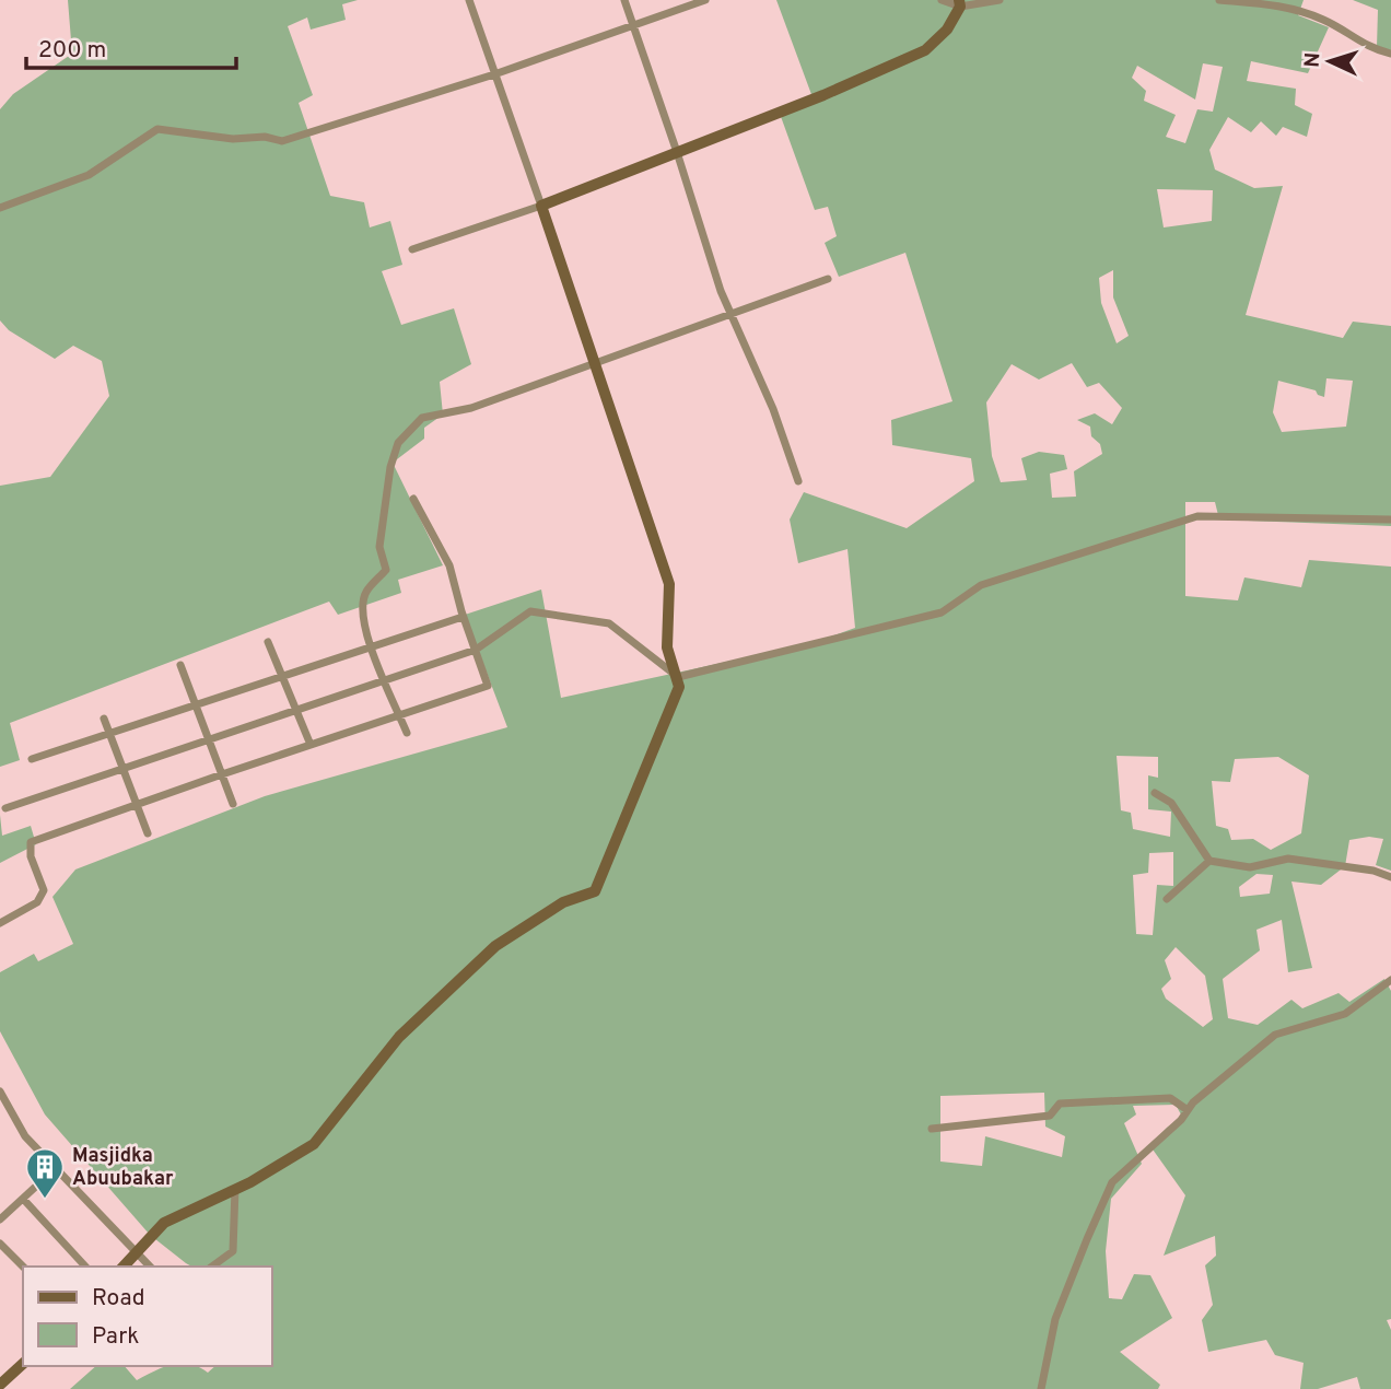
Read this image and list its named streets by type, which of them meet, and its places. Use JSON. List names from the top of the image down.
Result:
{
  "places": {
    "building": ["Masjidka Abuubakar"]
  },
  "legend": ["Road", "Park"],
  "scale_bar": "200 m",
  "north": "left"
}
